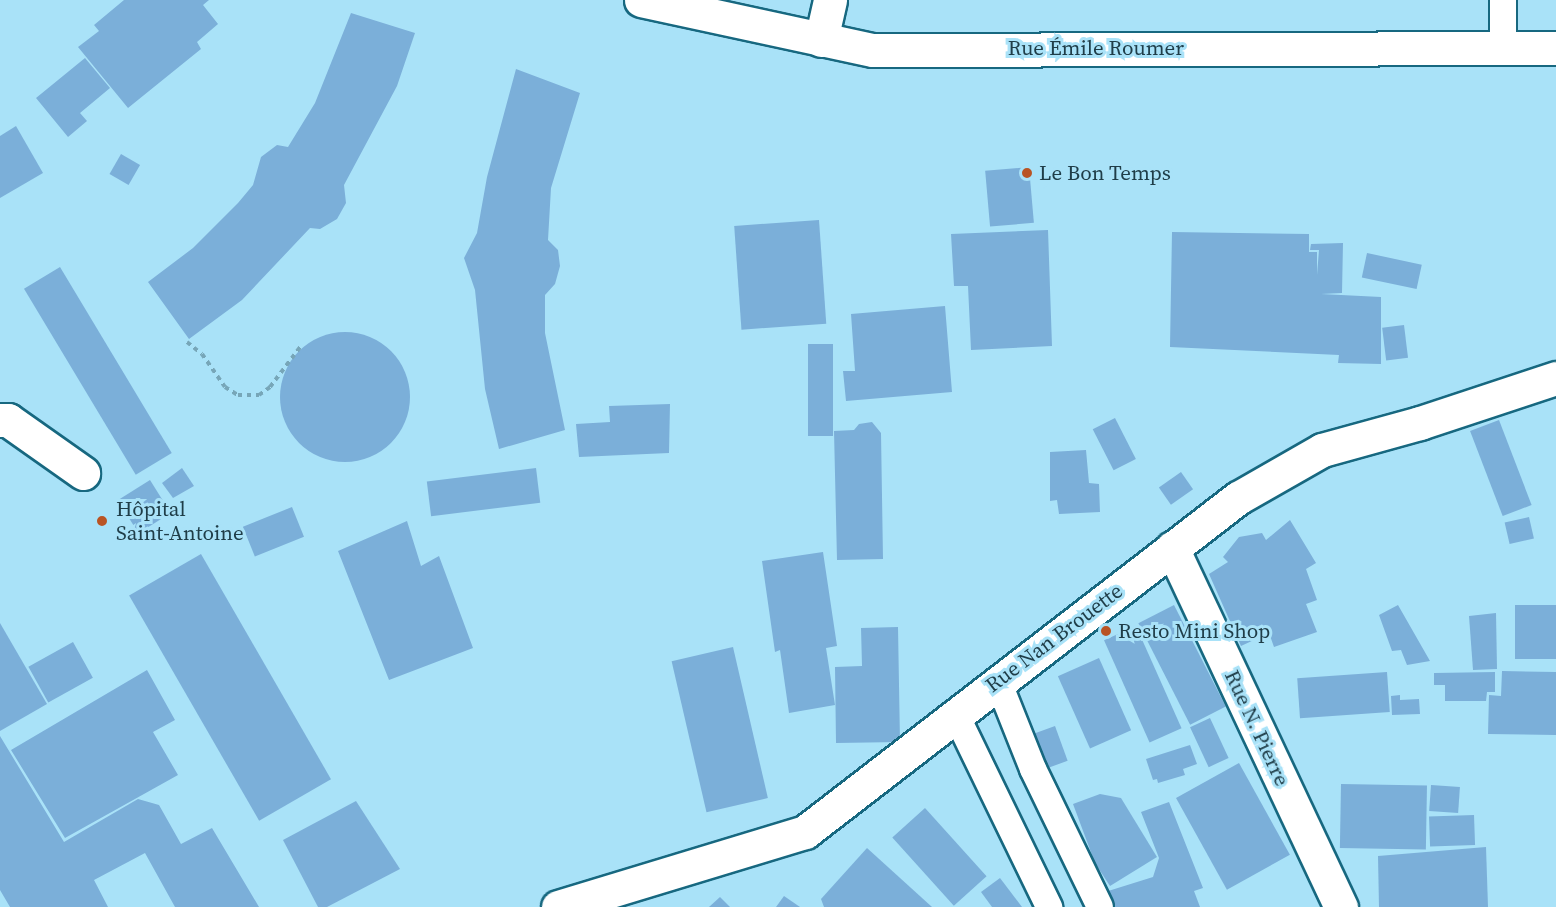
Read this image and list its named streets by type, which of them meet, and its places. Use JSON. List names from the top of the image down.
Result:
{
  "streets": {
    "street": ["Rue Émile Roumer", "Rue Nan Brouette", "Rue N. Pierre"]
  },
  "crossings": [
    ["Rue Nan Brouette", "Rue N. Pierre"]
  ],
  "places": ["Le Bon Temps", "Hôpital Saint-Antoine", "Resto Mini Shop"]
}
